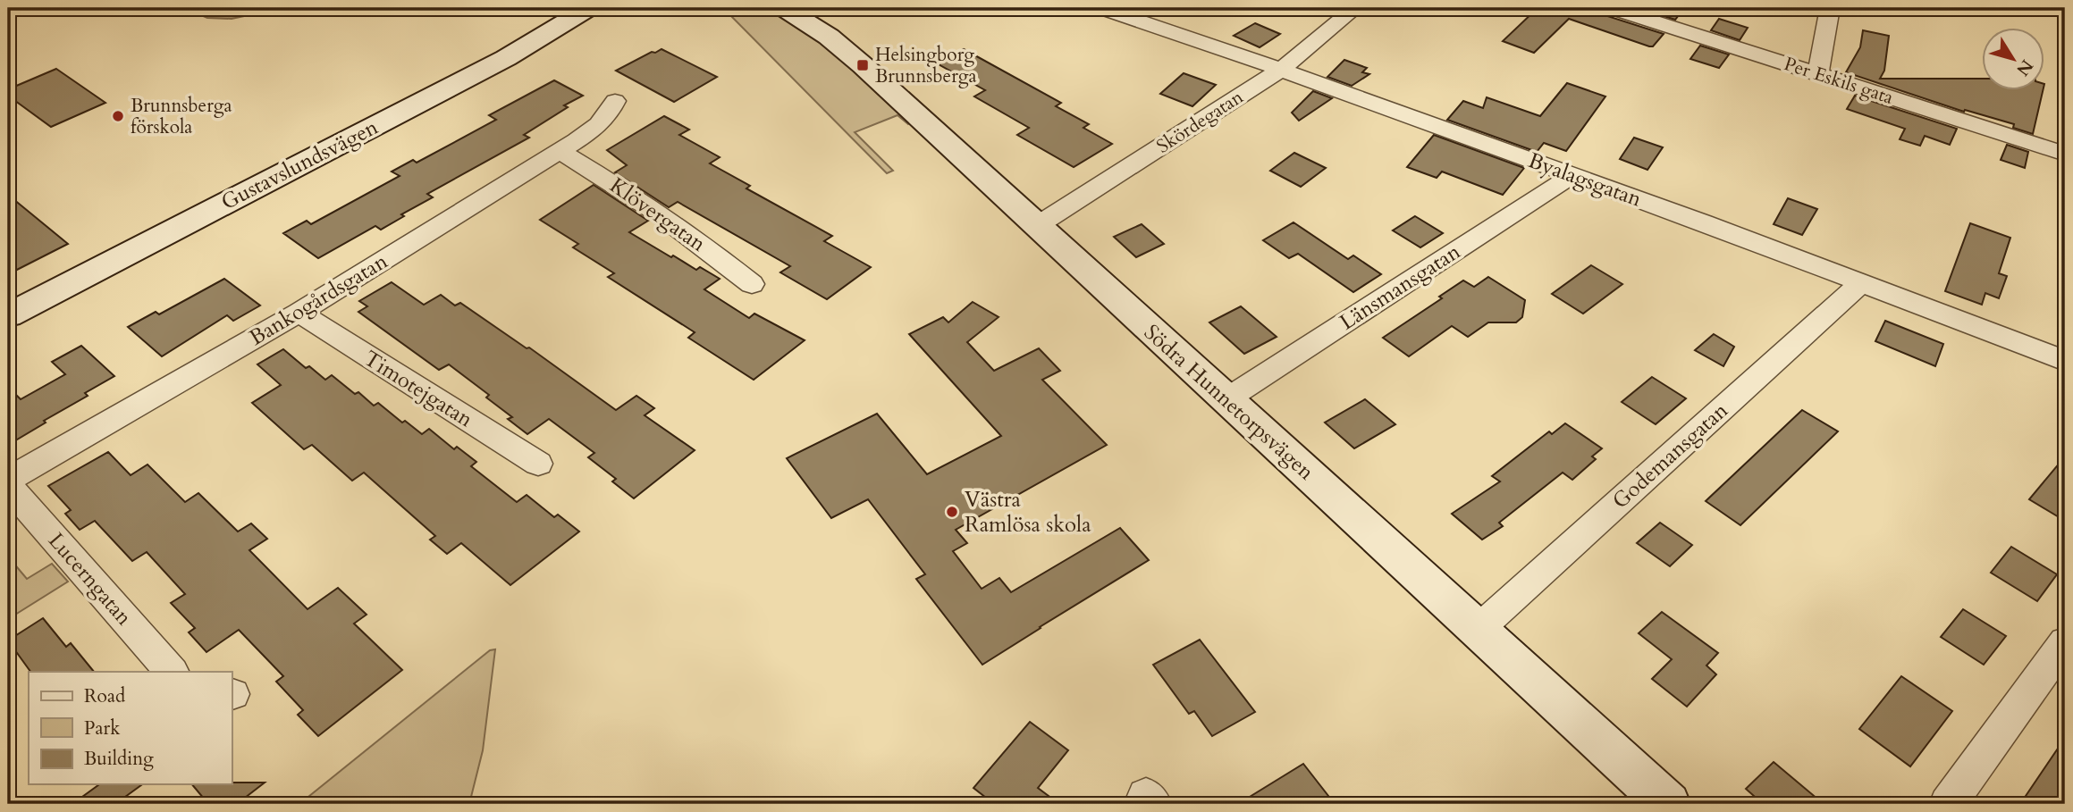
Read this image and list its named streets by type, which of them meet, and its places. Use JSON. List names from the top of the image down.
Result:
{
  "streets": {
    "street": [
      "Per Eskils gata",
      "Skördegatan",
      "Gustavslundsvägen",
      "Byalagsgatan",
      "Klövergatan",
      "Länsmansgatan",
      "Bankogårdsgatan",
      "Timotejgatan",
      "Södra Hunnetorpsvägen",
      "Godemansgatan",
      "Lucerngatan"
    ]
  },
  "crossings": [
    ["Skördegatan", "Byalagsgatan"],
    ["Skördegatan", "Södra Hunnetorpsvägen"],
    ["Byalagsgatan", "Länsmansgatan"],
    ["Byalagsgatan", "Godemansgatan"],
    ["Klövergatan", "Bankogårdsgatan"],
    ["Länsmansgatan", "Södra Hunnetorpsvägen"],
    ["Bankogårdsgatan", "Timotejgatan"],
    ["Södra Hunnetorpsvägen", "Godemansgatan"]
  ],
  "places": {
    "transit": ["Helsingborg Brunnsberga"],
    "other": ["Brunnsberga förskola", "Västra Ramlösa skola"]
  },
  "legend": ["Road", "Park", "Building"],
  "north": "bottom right"
}
